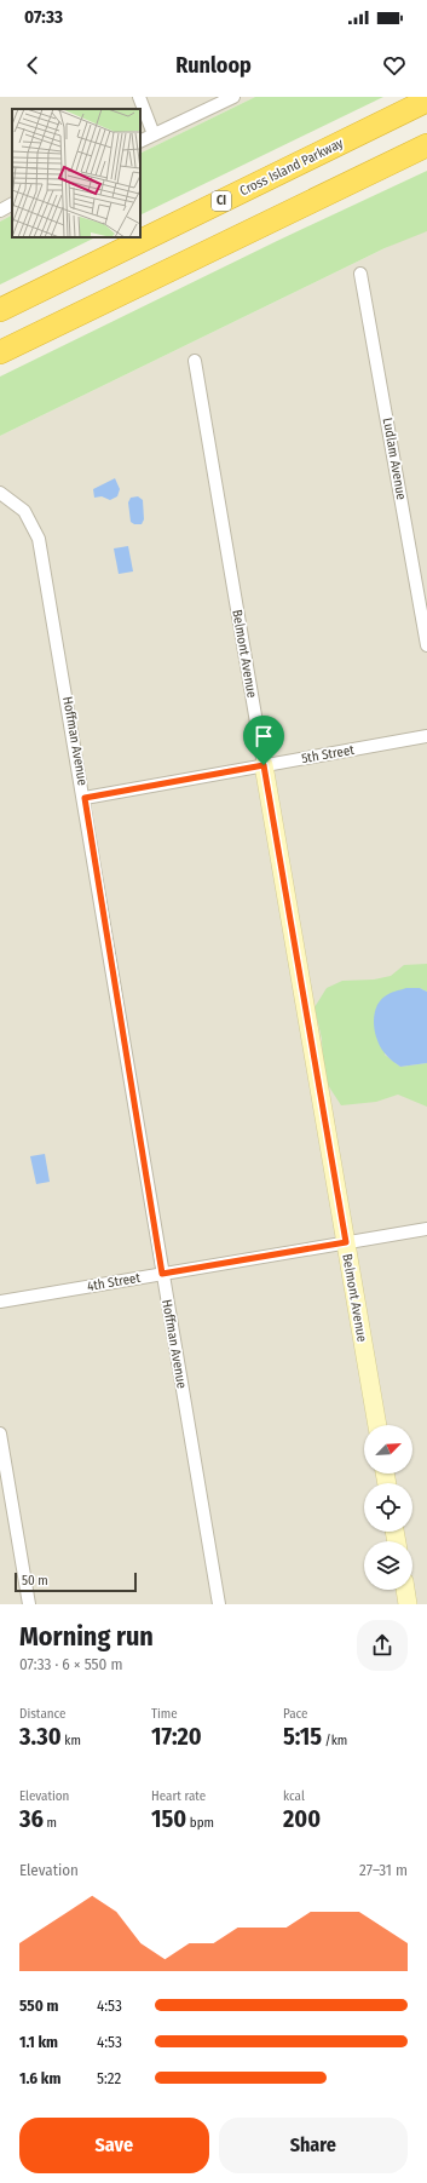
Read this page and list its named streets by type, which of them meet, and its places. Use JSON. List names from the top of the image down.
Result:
{
  "streets": {
    "highway": ["Cross Island Parkway", "CI"],
    "street": [
      "Ludlam Avenue",
      "Belmont Avenue",
      "Hoffman Avenue",
      "5th Street",
      "4th Street"
    ]
  },
  "crossings": [
    ["Belmont Avenue", "5th Street"],
    ["Belmont Avenue", "4th Street"],
    ["Hoffman Avenue", "5th Street"],
    ["Hoffman Avenue", "4th Street"]
  ],
  "scale_bar": "50 m",
  "north": "top right",
  "page": {
    "status": "07:33",
    "header": "Runloop",
    "scale": "50 m",
    "heading": ["Morning run", "07:33 · 6 × 550 m"],
    "stats": [
      ["Distance", "3.30 km"],
      ["Time", "17:20"],
      ["Pace", "5:15 /km"],
      ["Elevation", "36 m"],
      ["Heart rate", "150 bpm"],
      ["kcal", "200"]
    ],
    "chart": ["Elevation", "27–31 m"],
    "list": [
      {
        "name": "550 m",
        "note": "4:53"
      },
      {
        "name": "1.1 km",
        "note": "4:53"
      },
      {
        "name": "1.6 km",
        "note": "5:22"
      }
    ],
    "buttons": ["Save", "Share"]
  }
}
